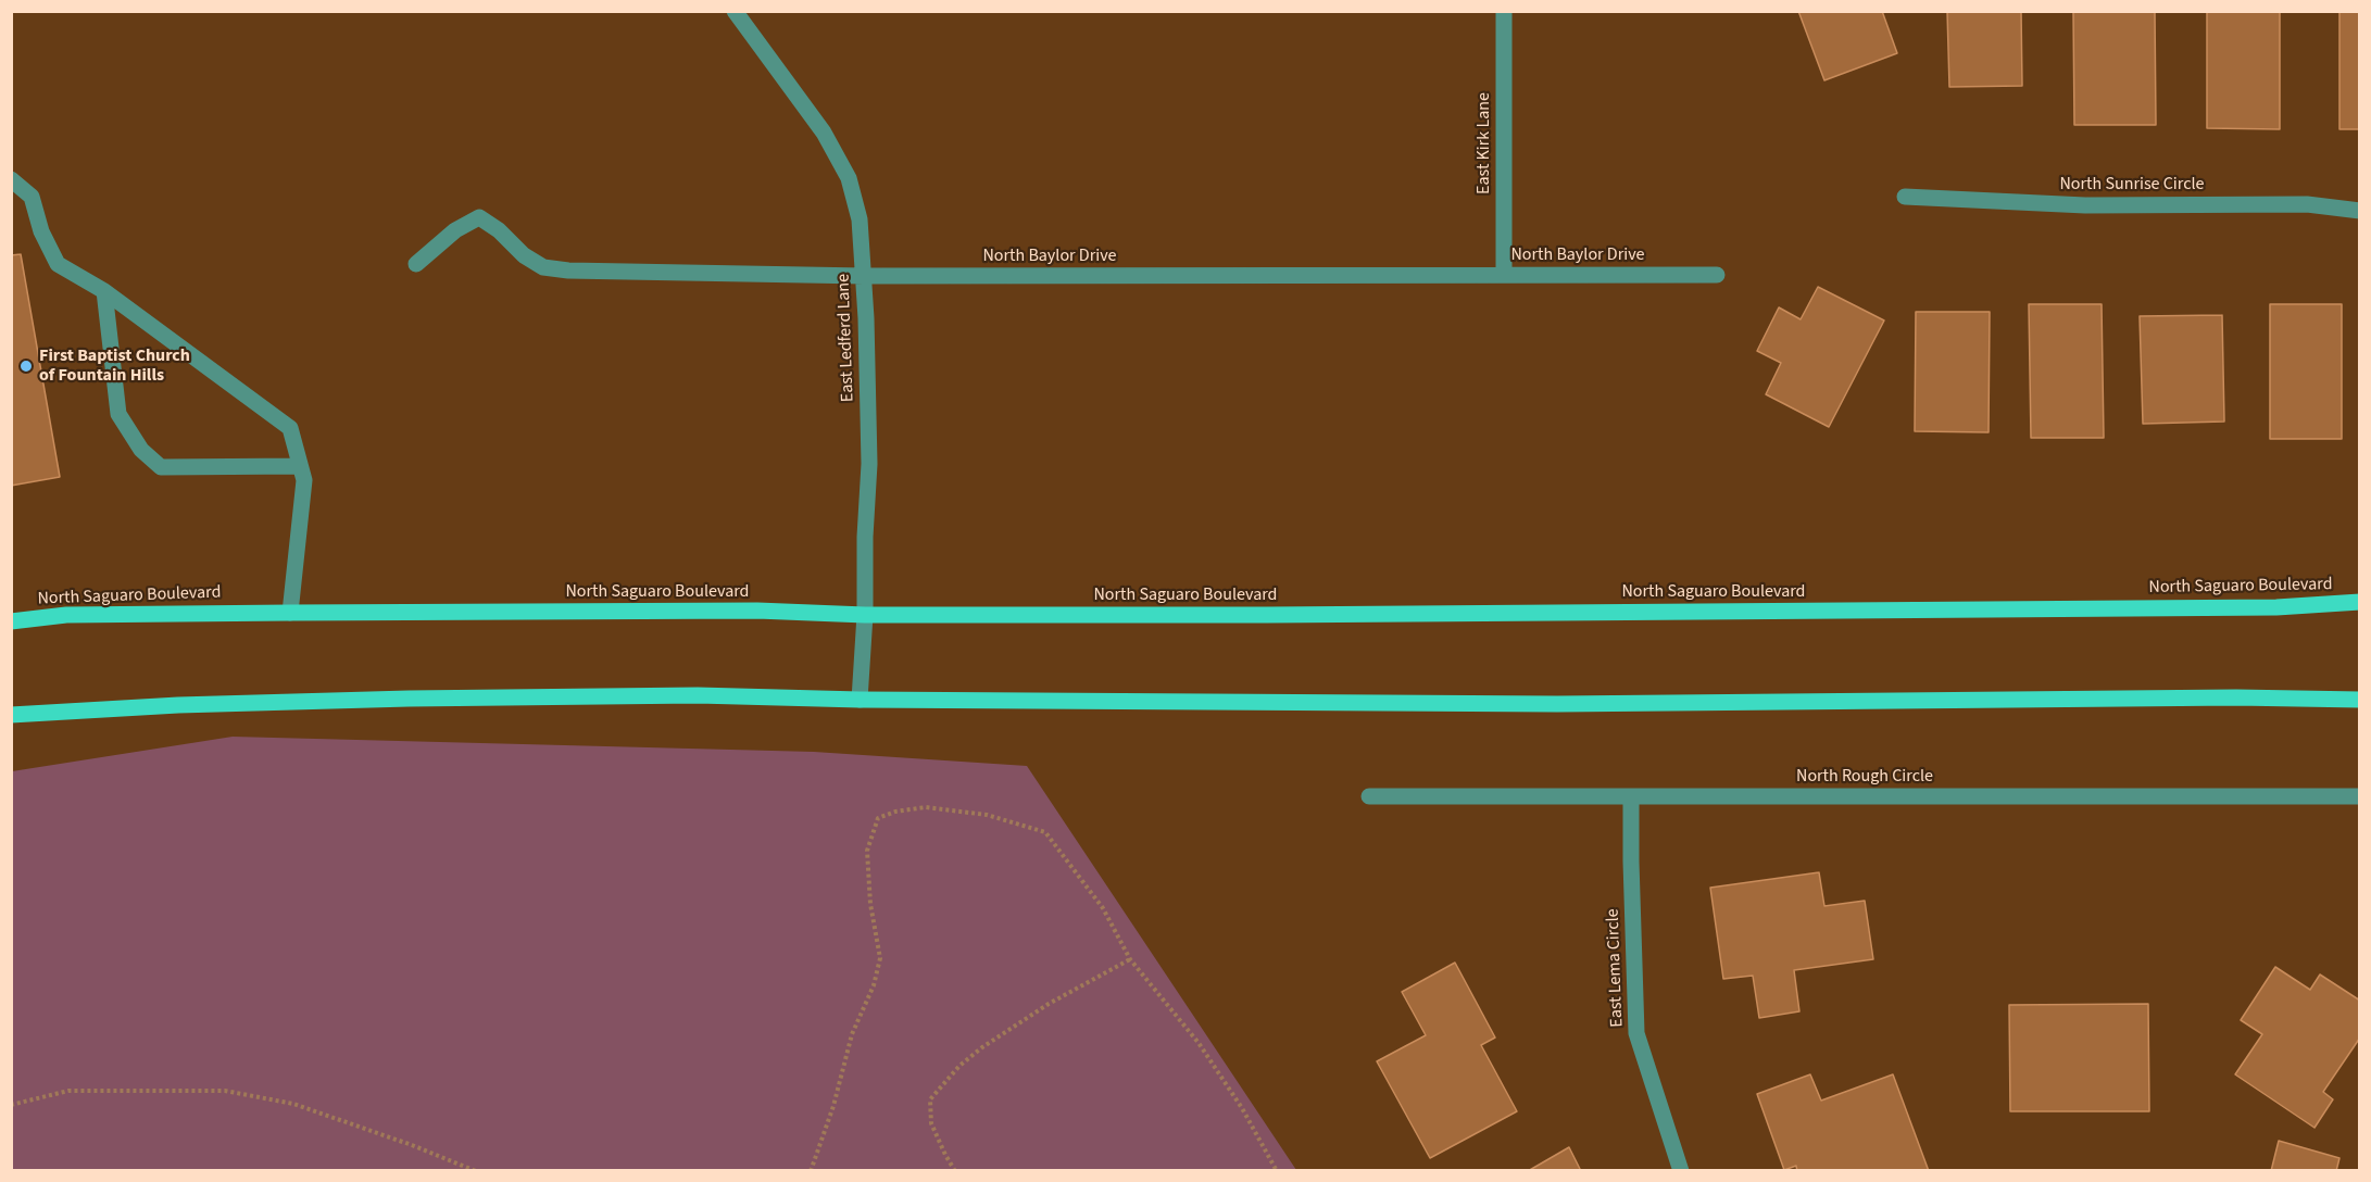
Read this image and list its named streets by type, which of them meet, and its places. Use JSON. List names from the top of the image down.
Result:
{
  "streets": {
    "main road": ["North Saguaro Boulevard"],
    "street": [
      "East Kirk Lane",
      "North Sunrise Circle",
      "North Baylor Drive",
      "East Ledferd Lane",
      "North Rough Circle",
      "East Lema Circle"
    ]
  },
  "crossings": [
    ["East Kirk Lane", "North Baylor Drive"],
    ["North Baylor Drive", "East Ledferd Lane"],
    ["East Ledferd Lane", "North Saguaro Boulevard"],
    ["North Rough Circle", "East Lema Circle"]
  ],
  "places": ["First Baptist Church of Fountain Hills"]
}
